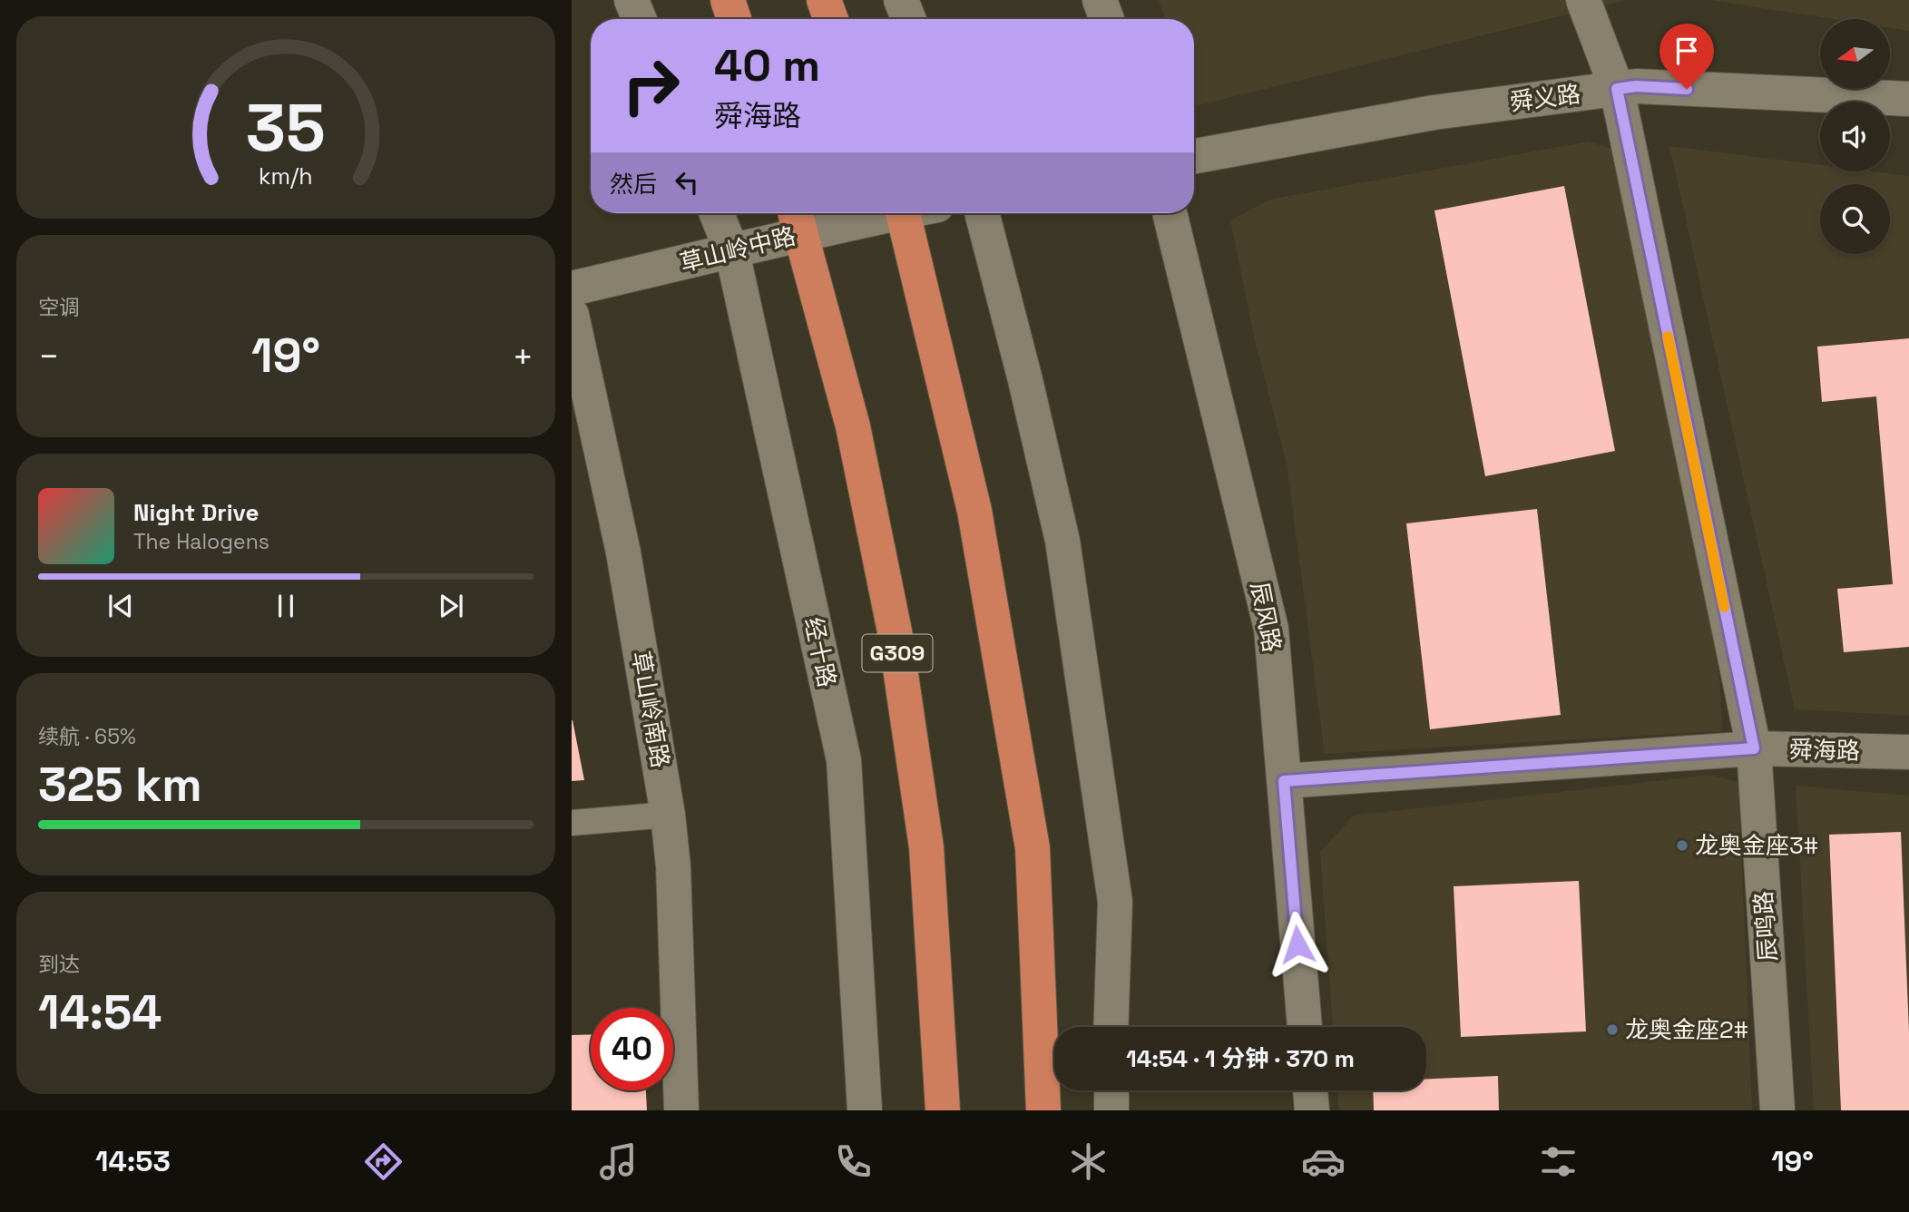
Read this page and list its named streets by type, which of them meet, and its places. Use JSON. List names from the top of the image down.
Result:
{
  "streets": {
    "highway": ["G309"],
    "street": [
      "舜义路",
      "草山岭中路",
      "辰风路",
      "经十路",
      "草山岭南路",
      "舜海路",
      "辰鸣路"
    ]
  },
  "crossings": [
    ["舜义路", "辰鸣路"],
    ["草山岭中路", "经十路"],
    ["草山岭中路", "G309"],
    ["辰风路", "舜海路"],
    ["舜海路", "辰鸣路"]
  ],
  "places": ["龙奥金座3#", "龙奥金座2#"],
  "north": "left",
  "page": {
    "turn": ["40 m", "舜海路"],
    "then": "然后",
    "tile": [
      "空调",
      ["续航 · 65%", "325 km"],
      ["到达", "14:54"]
    ],
    "heat": ["−", "19°", "+"],
    "song": ["Night Drive", "The Halogens"],
    "limit": "40",
    "trip": "14:54 · 1 分钟 · 370 m",
    "tabs": ["14:53", "19°"],
    "gauge": ["35", "km/h"]
  }
}
